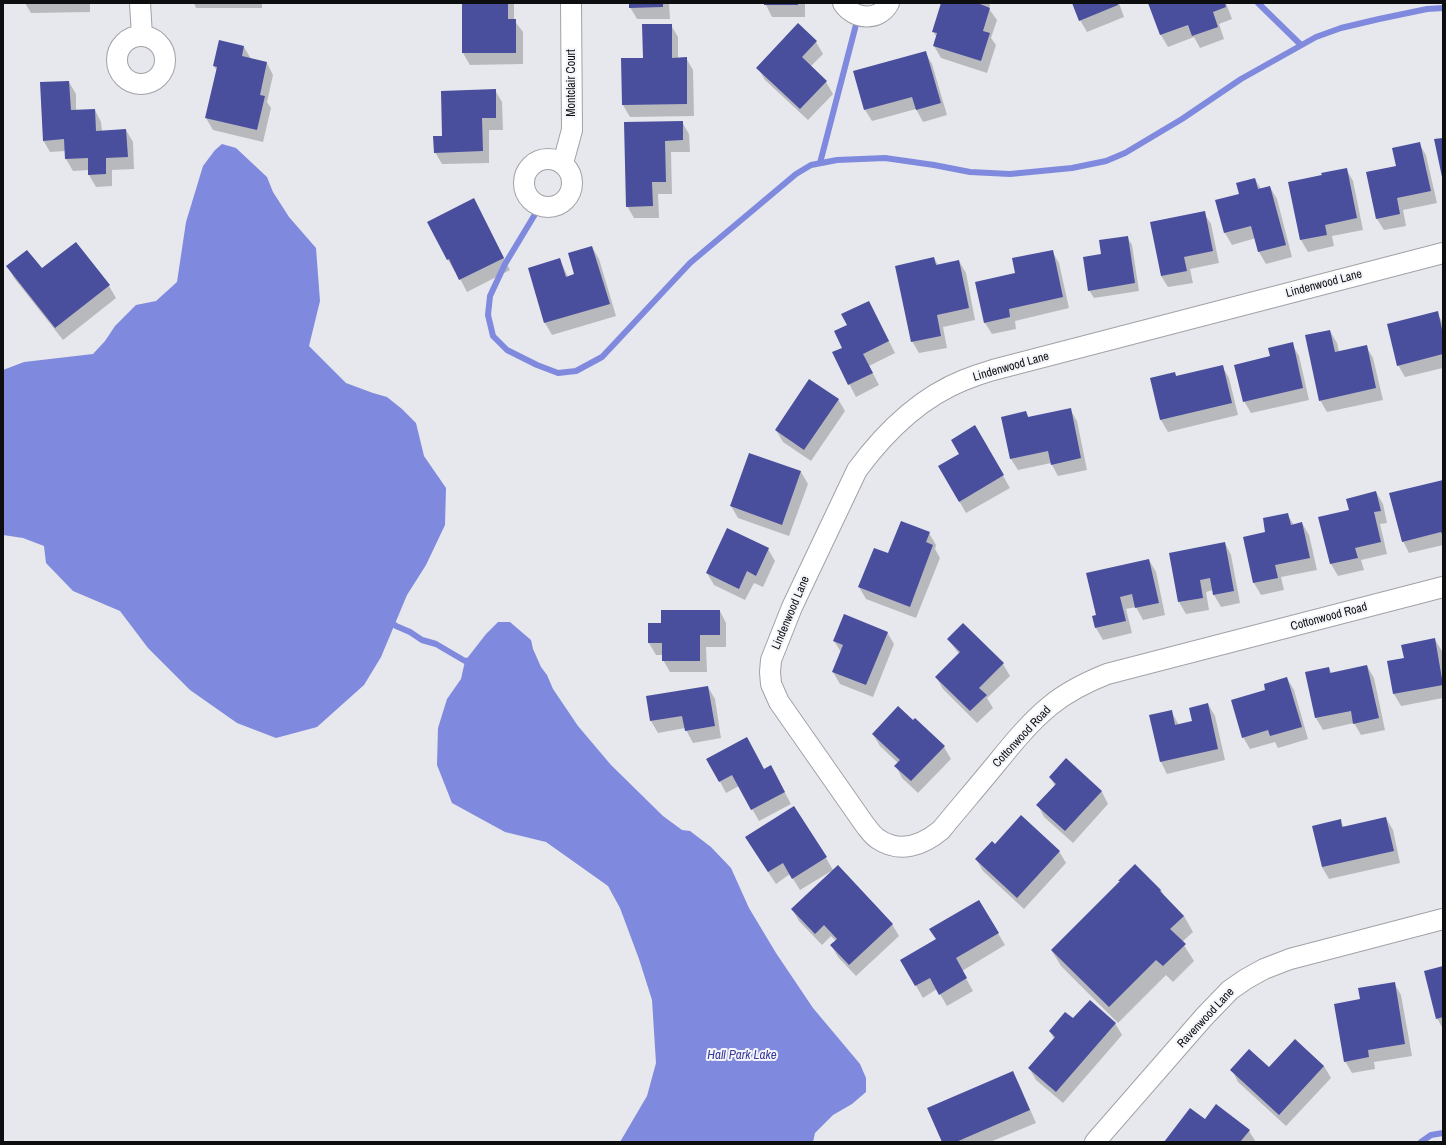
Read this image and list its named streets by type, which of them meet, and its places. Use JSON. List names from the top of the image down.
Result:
{
  "streets": {
    "street": [
      "Montclair Court",
      "Lindenwood Lane",
      "Cottonwood Road",
      "Ravenwood Lane"
    ]
  },
  "crossings": [
    ["Lindenwood Lane", "Cottonwood Road"]
  ],
  "water": ["Hall Park Lake"]
}
